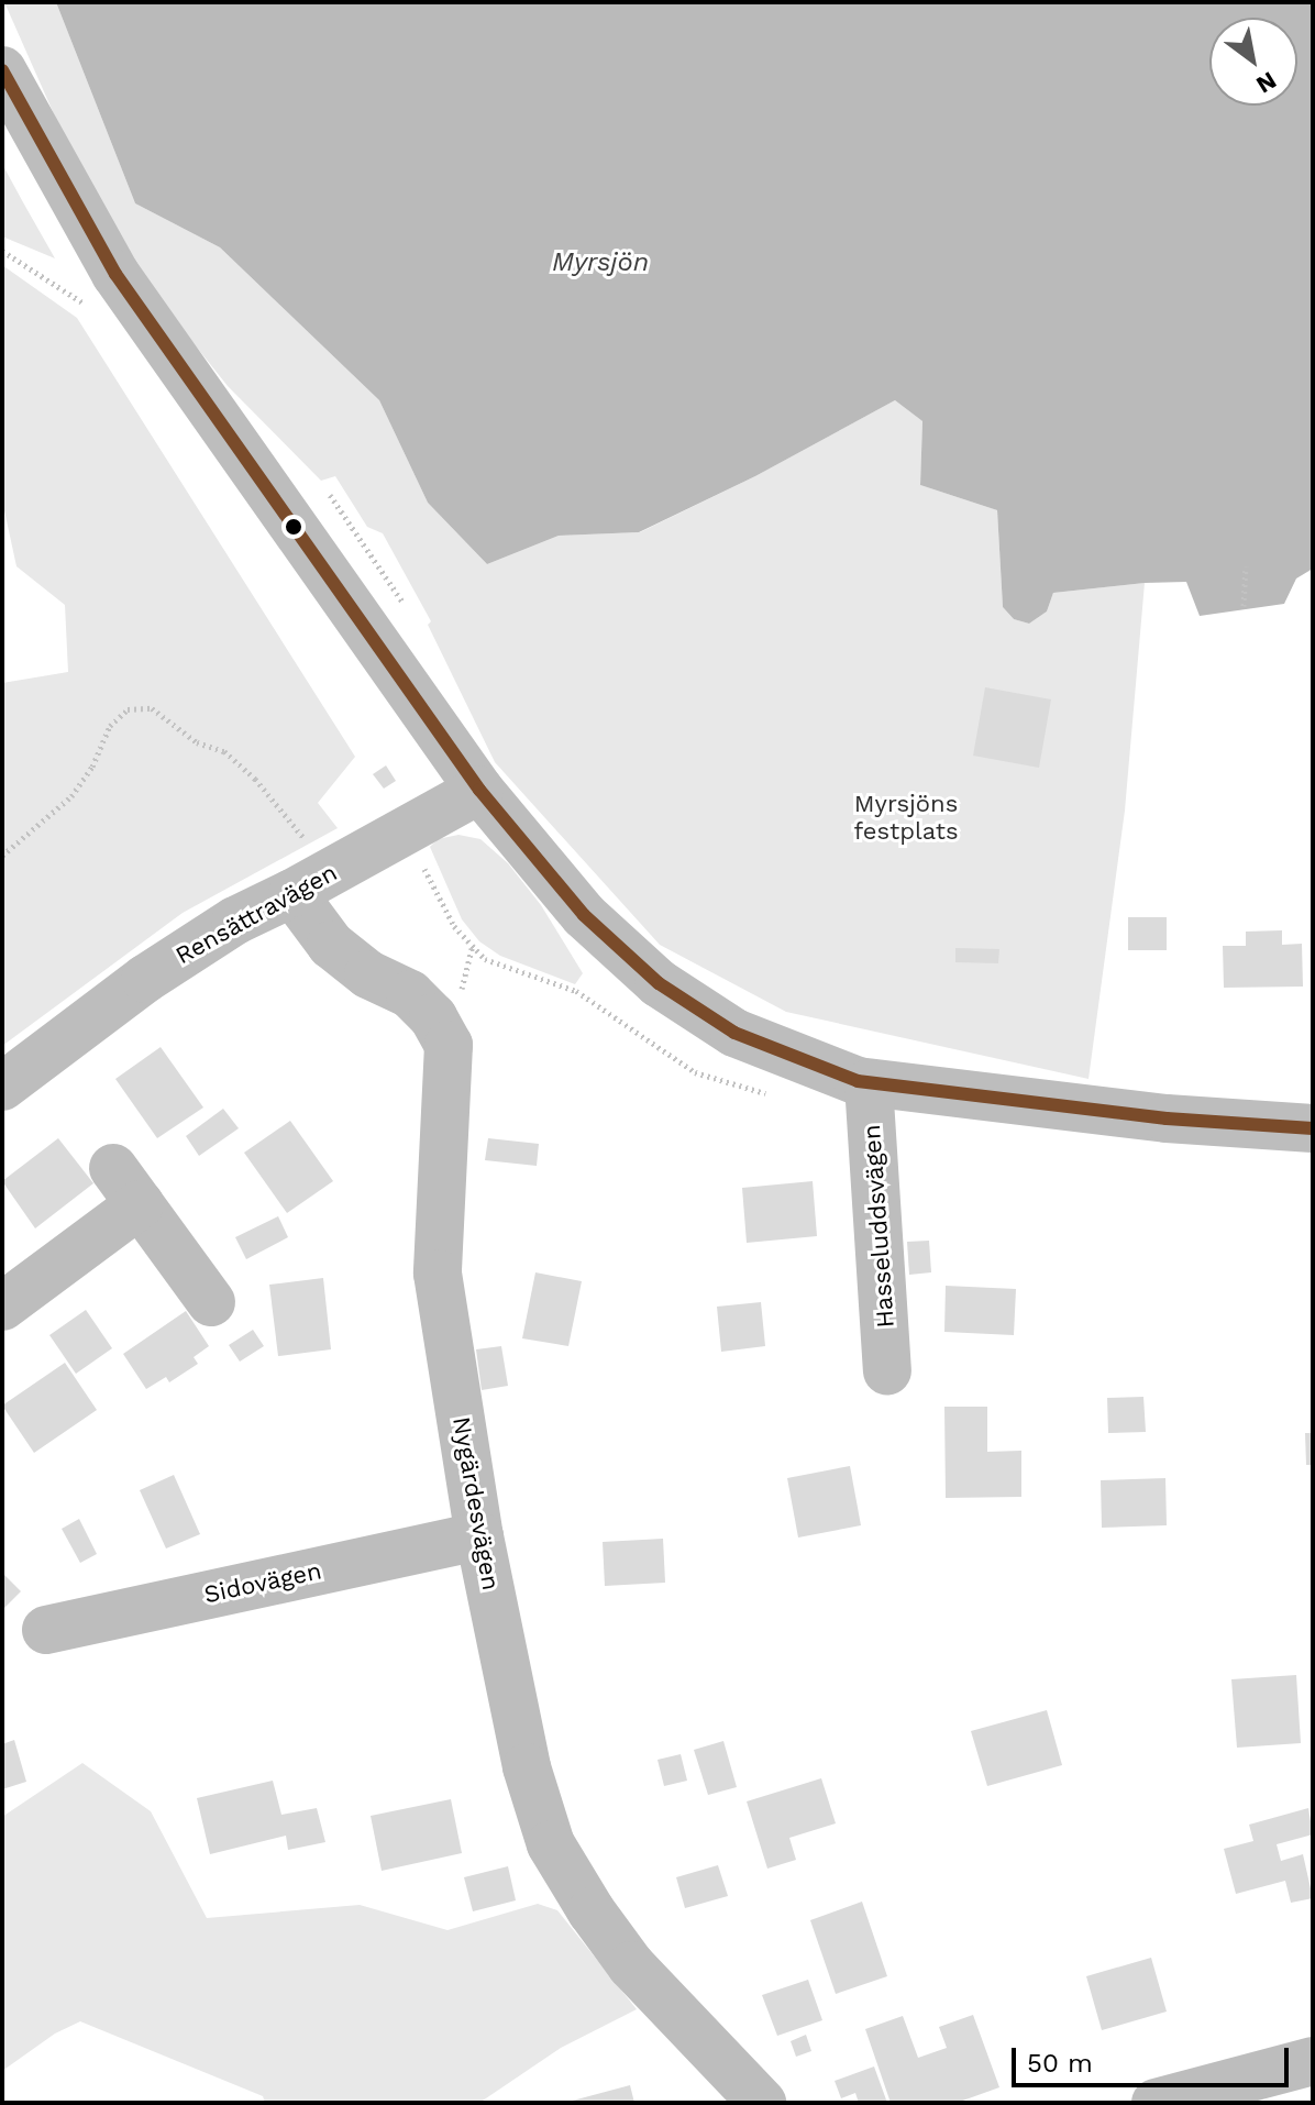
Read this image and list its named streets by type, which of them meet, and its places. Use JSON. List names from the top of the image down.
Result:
{
  "streets": {
    "street": [
      "Rensättravägen",
      "Hasseluddsvägen",
      "Nygärdesvägen",
      "Sidovägen"
    ]
  },
  "crossings": [
    ["Rensättravägen", "Nygärdesvägen"],
    ["Nygärdesvägen", "Sidovägen"]
  ],
  "water": ["Myrsjön"],
  "parks": ["Myrsjöns festplats"],
  "scale_bar": "50 m",
  "north": "bottom right"
}
